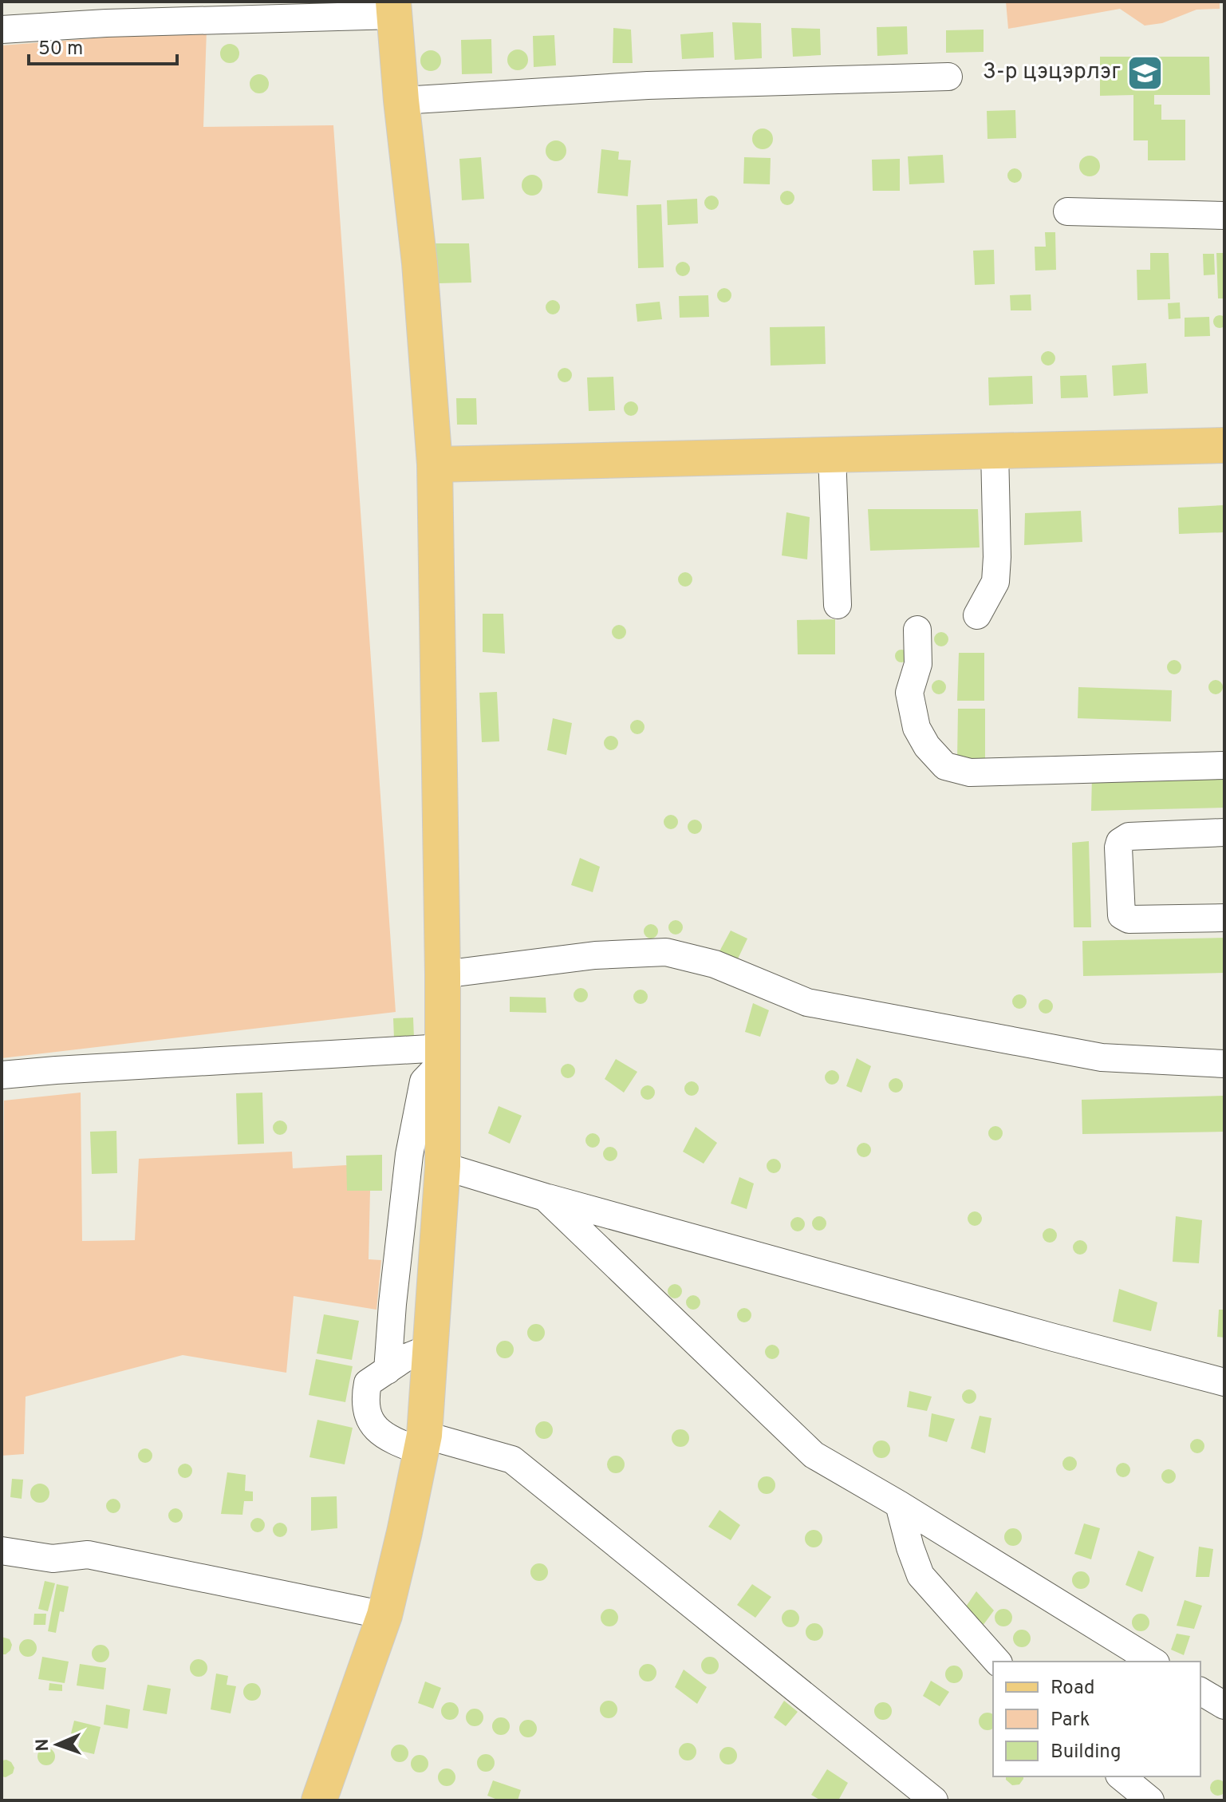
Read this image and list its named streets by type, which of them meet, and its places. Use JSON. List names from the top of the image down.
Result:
{
  "places": {
    "school or university": ["3-р цэцэрлэг"]
  },
  "legend": ["Road", "Park", "Building"],
  "scale_bar": "50 m",
  "north": "left"
}
